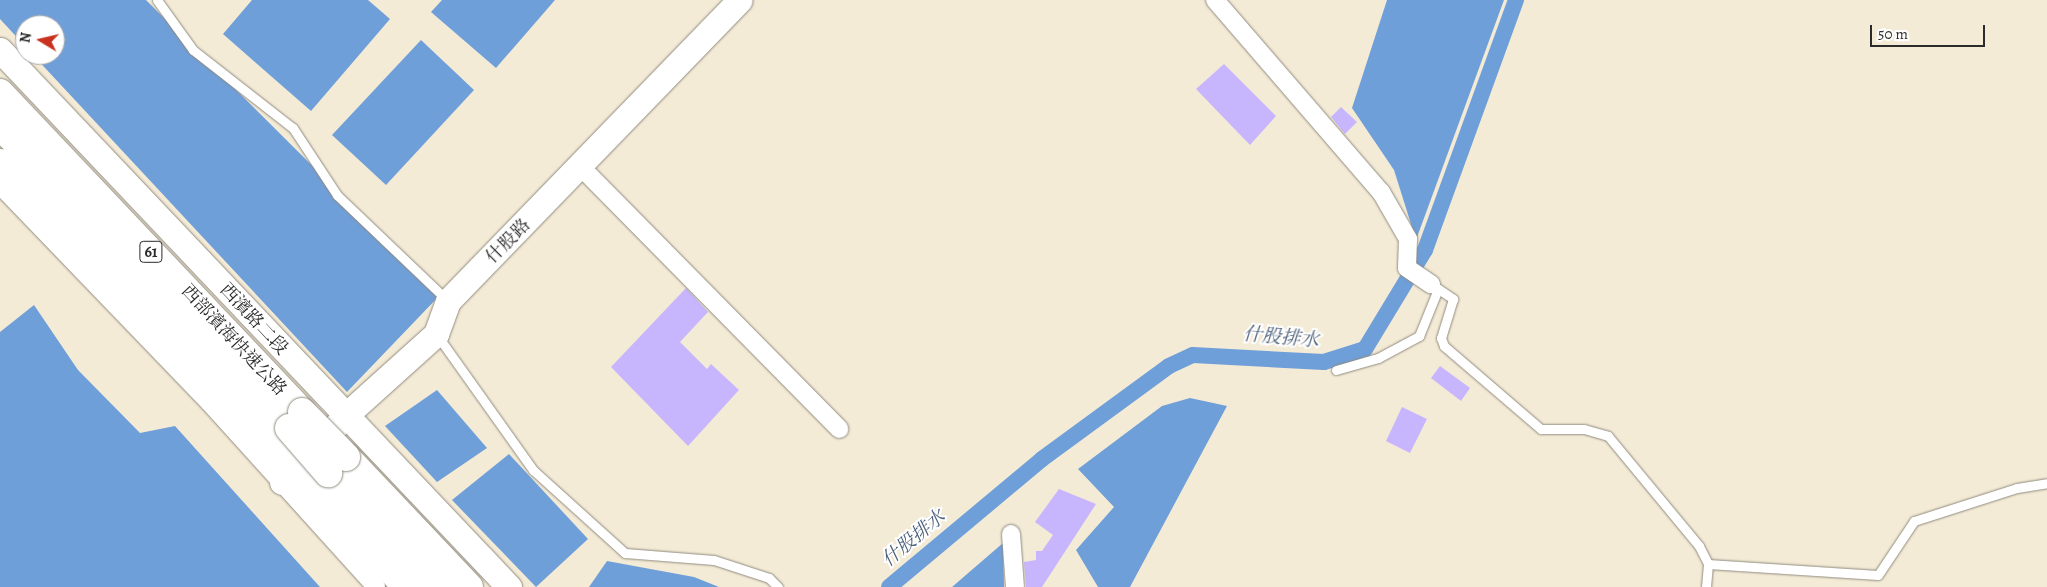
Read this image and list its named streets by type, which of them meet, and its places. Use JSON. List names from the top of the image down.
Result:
{
  "streets": {
    "highway": ["61", "西部濱海快速公路"],
    "street": ["什股路", "西濱路二段"]
  },
  "crossings": [
    ["什股路", "西濱路二段"]
  ],
  "water": ["什股排水"],
  "scale_bar": "50 m",
  "north": "left"
}
